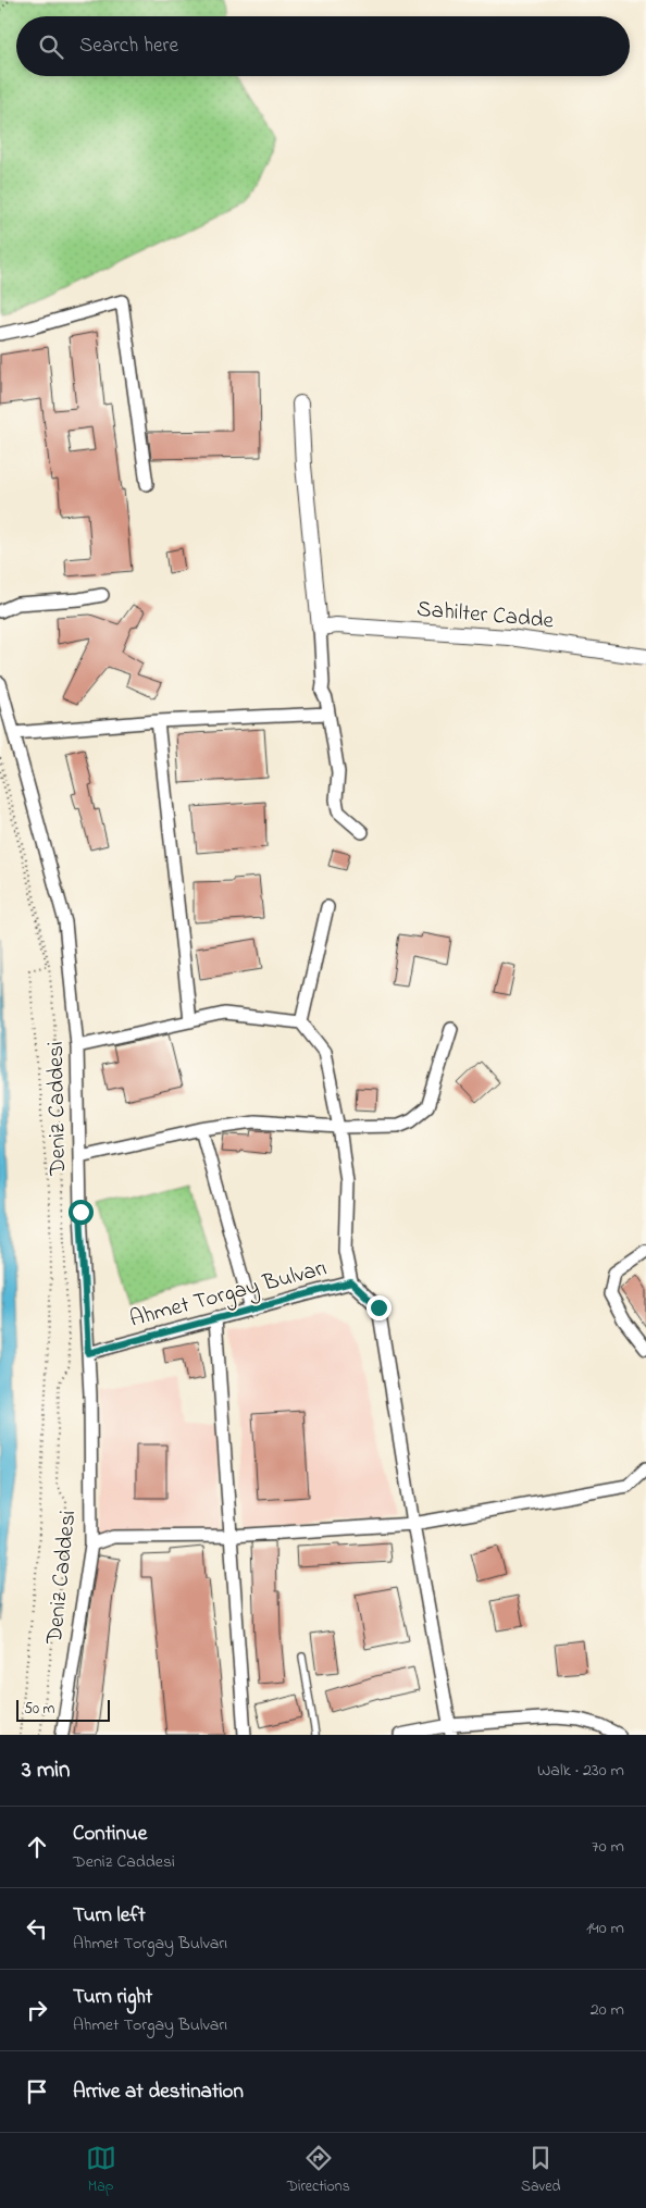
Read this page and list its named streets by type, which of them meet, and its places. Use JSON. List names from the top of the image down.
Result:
{
  "streets": {
    "street": ["Sahilter Cadde", "Deniz Caddesi", "Ahmet Torgay Bulvarı"]
  },
  "crossings": [
    ["Deniz Caddesi", "Ahmet Torgay Bulvarı"]
  ],
  "scale_bar": "50 m",
  "page": {
    "search": "Search here",
    "scale": "50 m",
    "heading": ["3 min", "Walk · 230 m"],
    "list": [
      ["Continue", "Deniz Caddesi", "70 m"],
      ["Turn left", "Ahmet Torgay Bulvarı", "140 m"],
      ["Turn right", "Ahmet Torgay Bulvarı", "20 m"],
      "Arrive at destination"
    ],
    "nav": ["Map", "Directions", "Saved"]
  }
}
